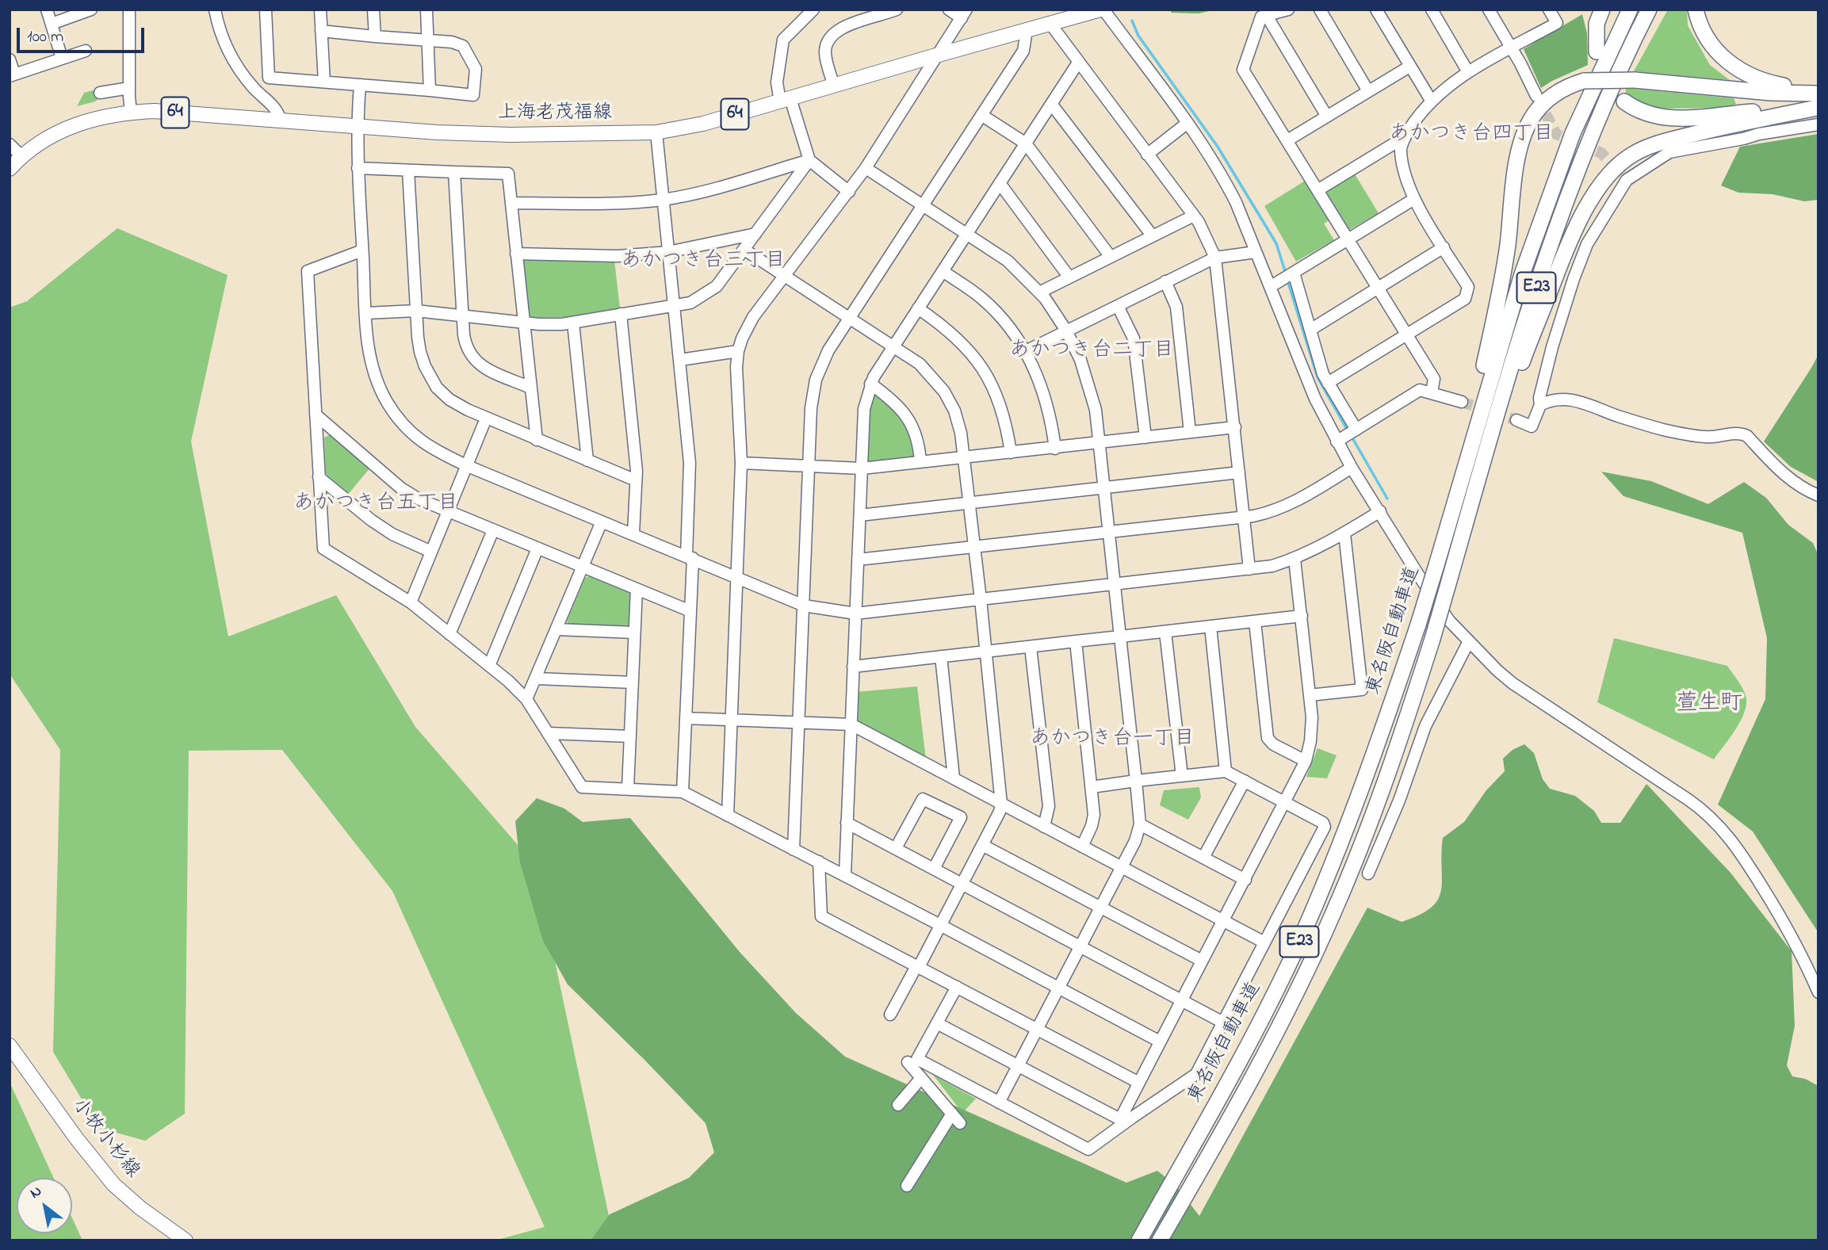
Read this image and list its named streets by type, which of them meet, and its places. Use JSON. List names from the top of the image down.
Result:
{
  "streets": {
    "highway": ["E23", "東名阪自動車道"],
    "main road": ["64", "上海老茂福線", "小牧小杉線"]
  },
  "districts": [
    "あかつき台四丁目",
    "あかつき台三丁目",
    "あかつき台二丁目",
    "あかつき台五丁目",
    "萱生町",
    "あかつき台一丁目"
  ],
  "scale_bar": "100 m",
  "north": "top left"
}
